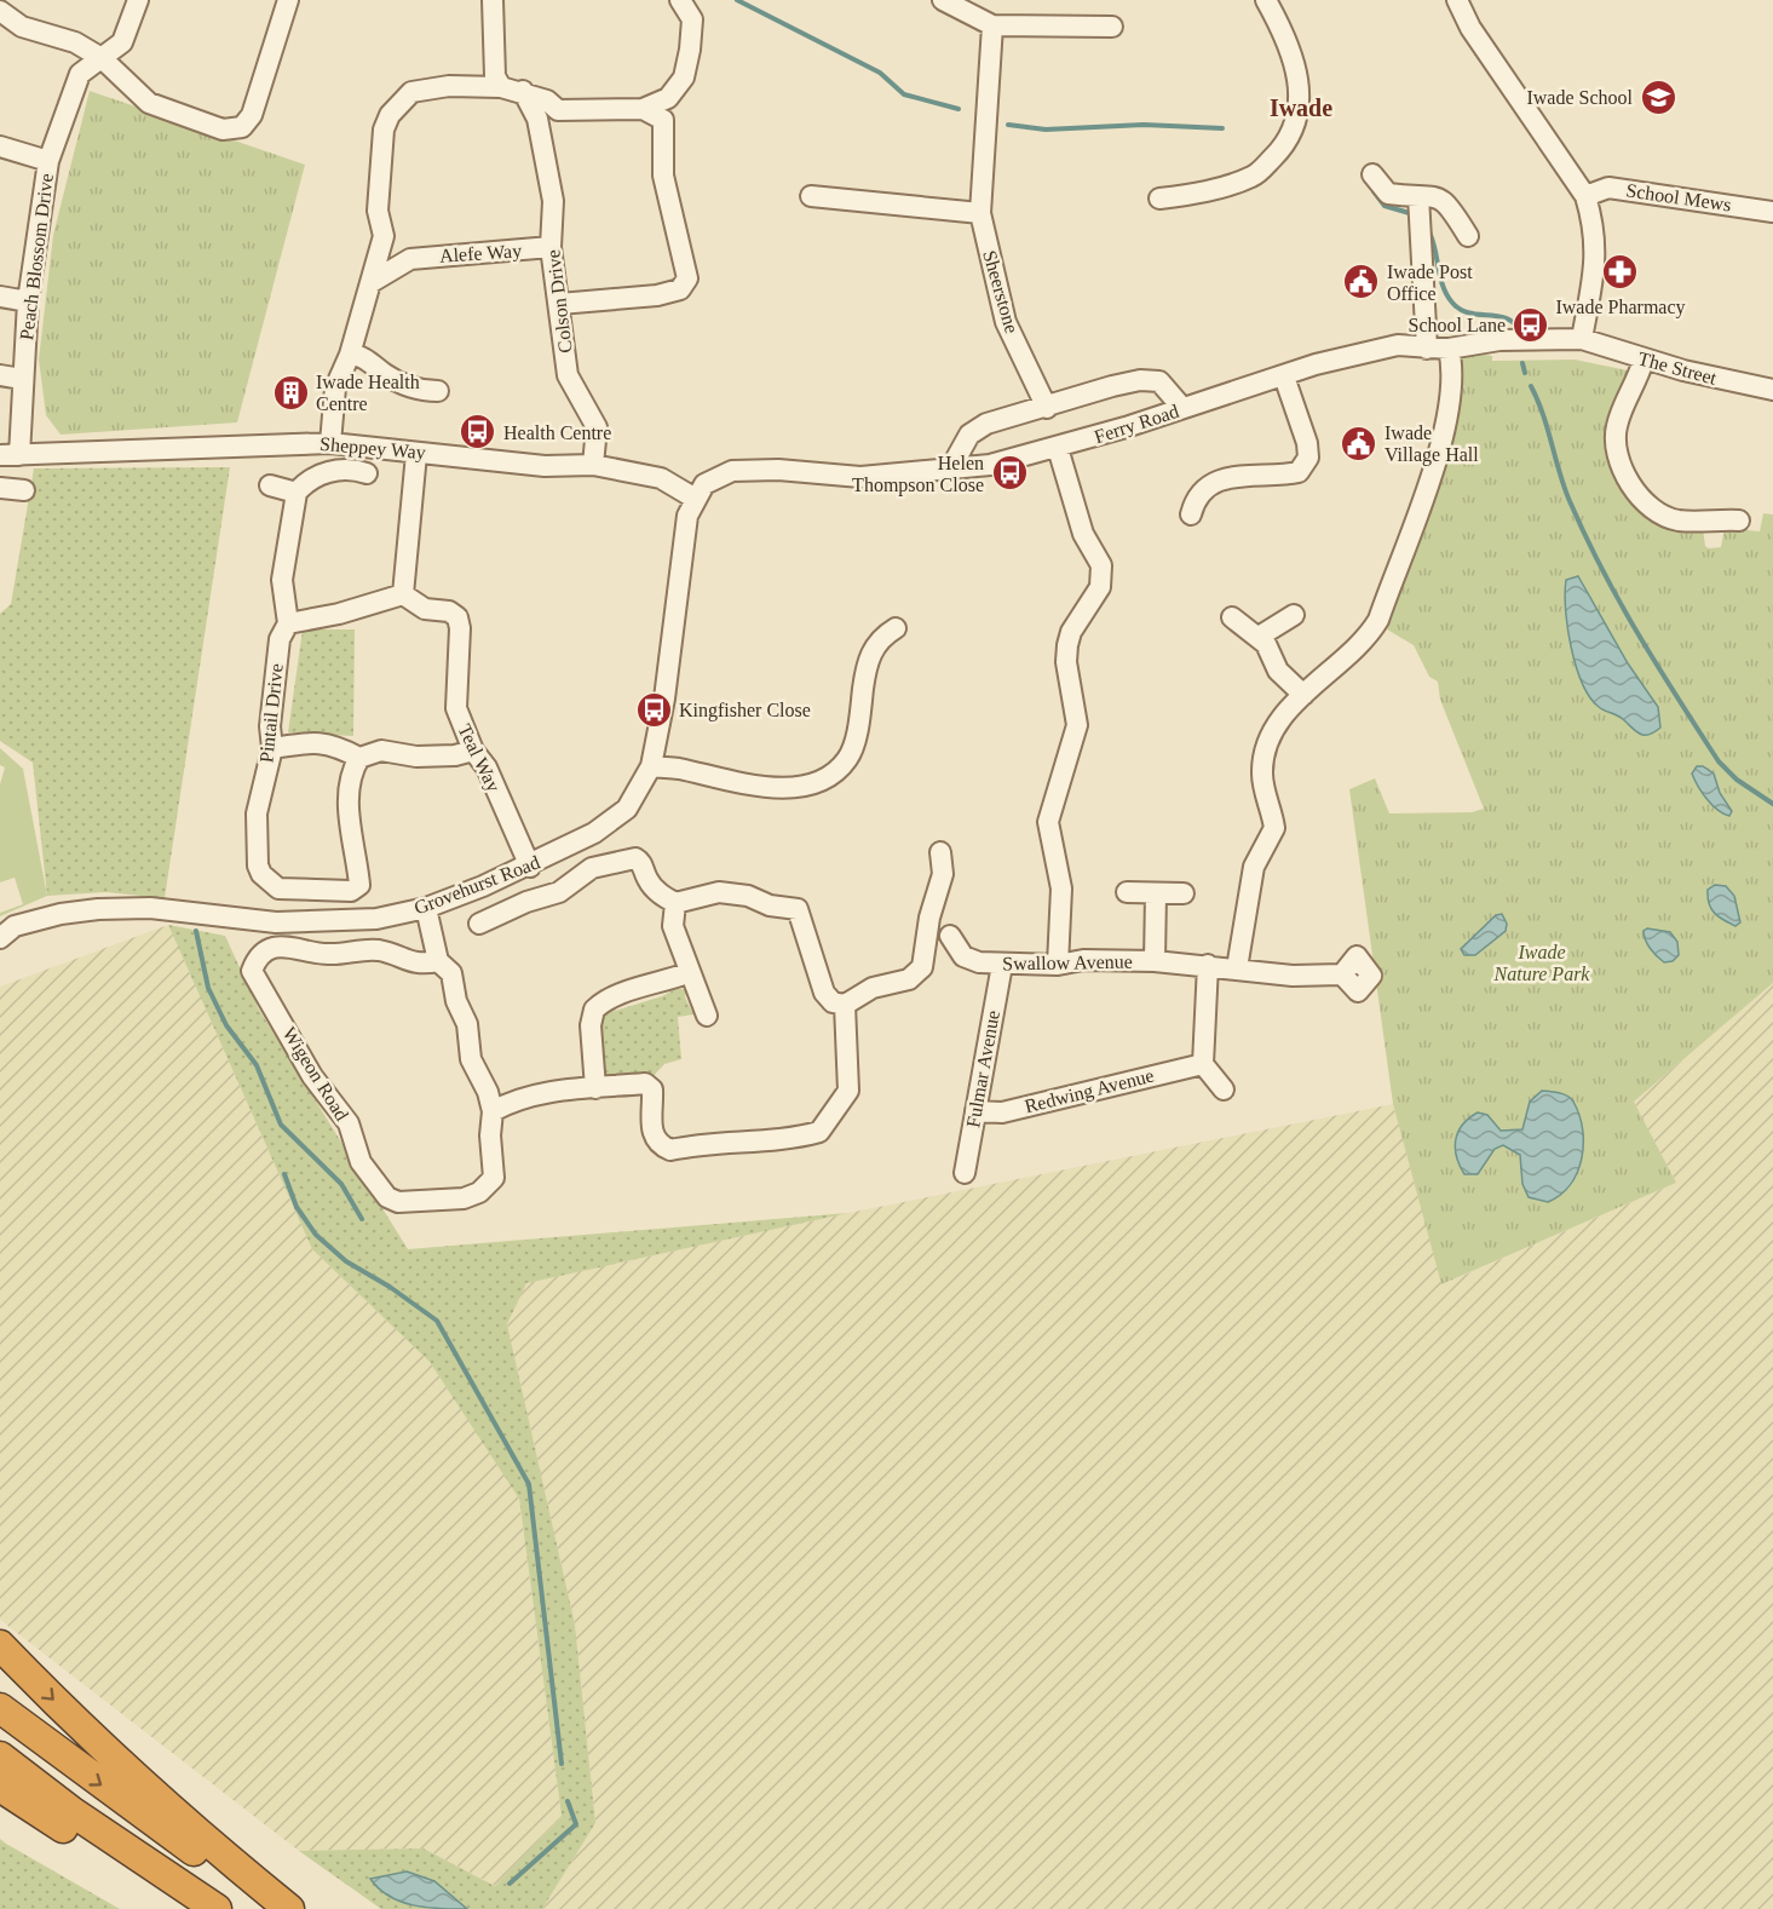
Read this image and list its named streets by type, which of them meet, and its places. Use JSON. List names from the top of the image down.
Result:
{
  "streets": {
    "street": [
      "School Mews",
      "Alefe Way",
      "Peach Blossom Drive",
      "Sheerstone",
      "Colson Drive",
      "The Street",
      "Ferry Road",
      "Sheppey Way",
      "Pintail Drive",
      "Teal Way",
      "Grovehurst Road",
      "Swallow Avenue",
      "Fulmar Avenue",
      "Wigeon Road",
      "Redwing Avenue"
    ]
  },
  "crossings": [
    ["Alefe Way", "Colson Drive"],
    ["Peach Blossom Drive", "Sheppey Way"],
    ["Colson Drive", "Sheppey Way"],
    ["The Street", "Ferry Road"],
    ["Ferry Road", "Sheppey Way"],
    ["Ferry Road", "Grovehurst Road"],
    ["Sheppey Way", "Grovehurst Road"],
    ["Teal Way", "Grovehurst Road"],
    ["Swallow Avenue", "Fulmar Avenue"],
    ["Fulmar Avenue", "Redwing Avenue"]
  ],
  "districts": ["Iwade"],
  "parks": ["Iwade Nature Park"],
  "places": {
    "school or university": ["Iwade School"],
    "pharmacy": ["Iwade Pharmacy"],
    "public building": ["Iwade Post Office", "Iwade Village Hall"],
    "bus stop": [
      "School Lane",
      "Health Centre",
      "Helen Thompson Close",
      "Kingfisher Close"
    ],
    "building": ["Iwade Health Centre"]
  }
}
